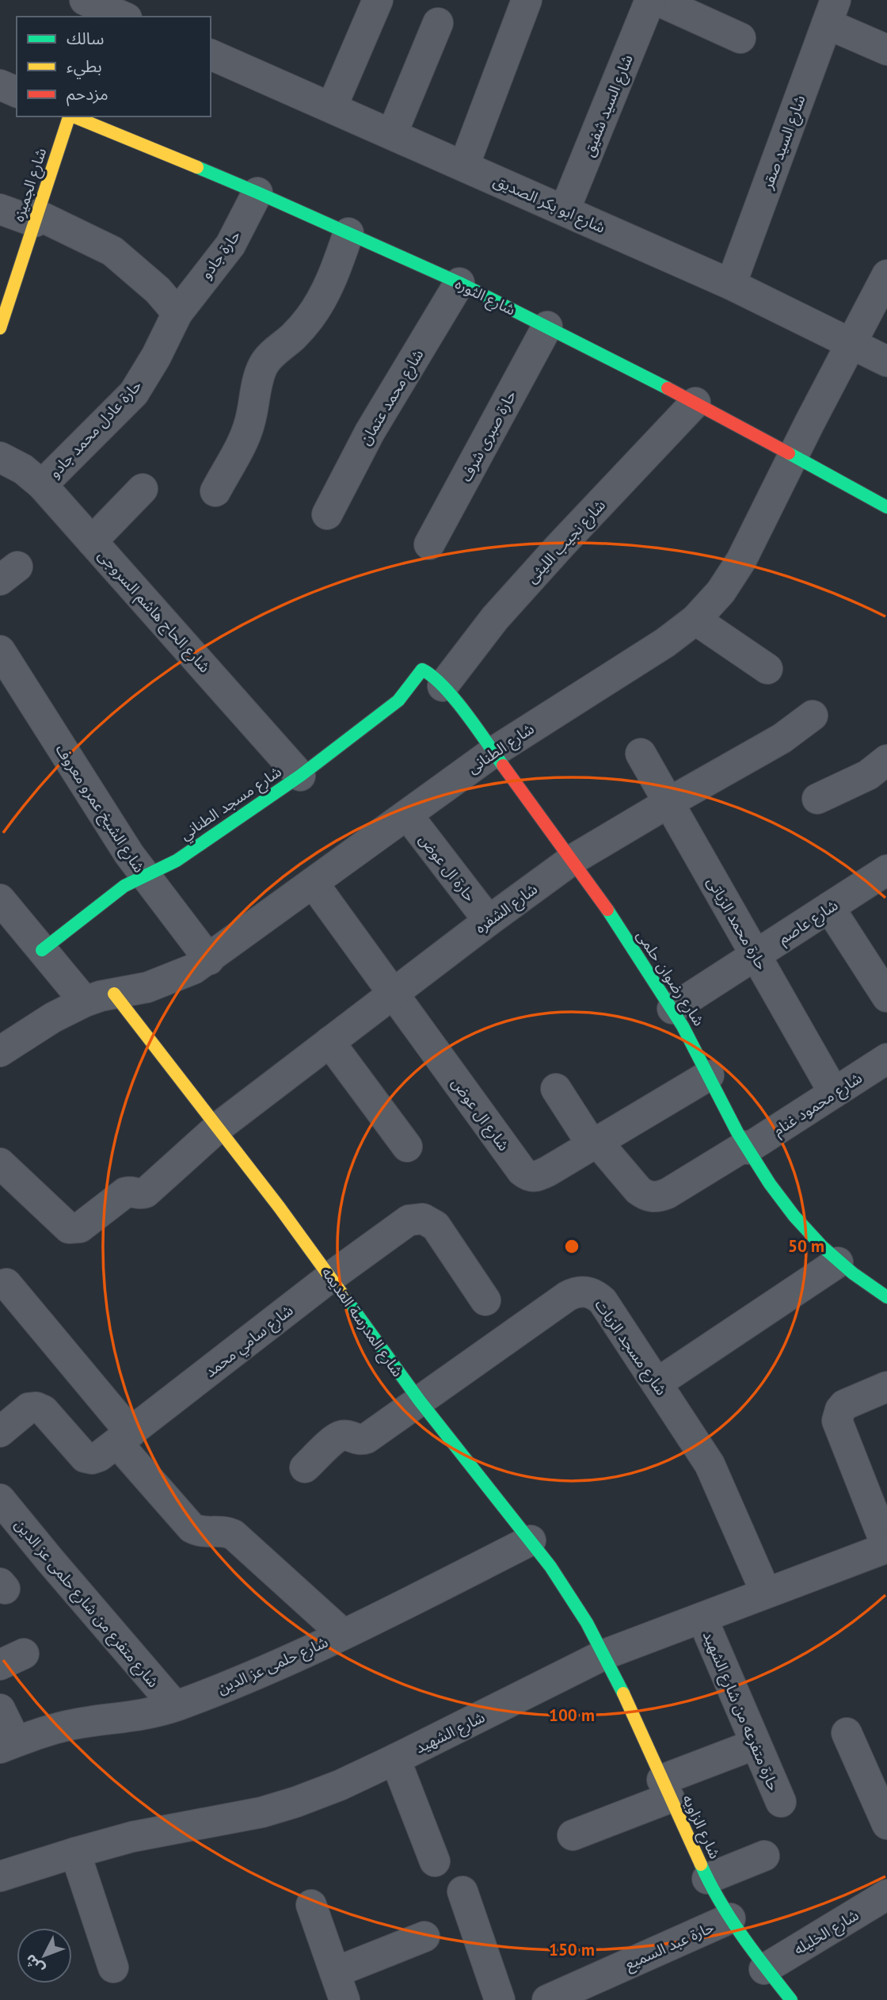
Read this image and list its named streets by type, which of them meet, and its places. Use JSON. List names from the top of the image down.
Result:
{
  "streets": {
    "street": [
      "شارع السيد شفيق",
      "شارع السيد صقر",
      "شارع الجميزه",
      "شارع ابو بكر الصديق",
      "حارة جادو",
      "شارع الثوره",
      "شارع محمد عتمان",
      "حارة عادل محمد جادو",
      "حارة صبرى شرف",
      "شارع نجيب الليثى",
      "شارع الحاج هاشم السروجى",
      "شارع الطنانى",
      "شارع مسجد الطناني",
      "شارع الشيخ عمرو معروف",
      "حارة ال عوض",
      "شارع الشفره",
      "شارع عاصم",
      "حارة محمد الزياتى",
      "شارع رضوان حلمى",
      "شارع محمود غنام",
      "شارع ال عوض",
      "شارع المدرسة القديمه",
      "شارع سامي محمد",
      "شارع مسجد الزيات",
      "شارع متفرع من شارع حلمى عز الدين",
      "شارع حلمى عز الدين",
      "حارة متفرعه من شارع الشهيد",
      "شارع الشهيد",
      "شارع الزاويه",
      "شارع الخليله",
      "حارة عبد السميع"
    ]
  },
  "crossings": [
    ["شارع السيد شفيق", "شارع ابو بكر الصديق"],
    ["شارع السيد صقر", "شارع ابو بكر الصديق"],
    ["شارع ابو بكر الصديق", "شارع الطنانى"],
    ["حارة جادو", "شارع الثوره"],
    ["حارة جادو", "حارة عادل محمد جادو"],
    ["شارع الثوره", "شارع محمد عتمان"],
    ["شارع الثوره", "حارة صبرى شرف"],
    ["شارع الثوره", "شارع نجيب الليثى"],
    ["شارع الثوره", "شارع الطنانى"],
    ["حارة عادل محمد جادو", "شارع الحاج هاشم السروجى"],
    ["شارع نجيب الليثى", "شارع مسجد الطناني"],
    ["شارع نجيب الليثى", "شارع رضوان حلمى"],
    ["شارع الحاج هاشم السروجى", "شارع مسجد الطناني"],
    ["شارع الطنانى", "شارع الشيخ عمرو معروف"],
    ["شارع الطنانى", "حارة ال عوض"],
    ["شارع الطنانى", "شارع رضوان حلمى"],
    ["شارع الطنانى", "شارع ال عوض"],
    ["شارع الطنانى", "شارع المدرسة القديمه"],
    ["شارع مسجد الطناني", "شارع الشيخ عمرو معروف"],
    ["شارع مسجد الطناني", "شارع رضوان حلمى"],
    ["حارة ال عوض", "شارع الشفره"],
    ["شارع الشفره", "حارة محمد الزياتى"],
    ["شارع الشفره", "شارع رضوان حلمى"],
    ["شارع الشفره", "شارع ال عوض"],
    ["شارع الشفره", "شارع المدرسة القديمه"],
    ["شارع عاصم", "حارة محمد الزياتى"],
    ["شارع عاصم", "شارع رضوان حلمى"],
    ["حارة محمد الزياتى", "شارع محمود غنام"],
    ["شارع رضوان حلمى", "شارع محمود غنام"],
    ["شارع رضوان حلمى", "شارع ال عوض"],
    ["شارع محمود غنام", "شارع ال عوض"],
    ["شارع المدرسة القديمه", "شارع سامي محمد"],
    ["شارع المدرسة القديمه", "شارع مسجد الزيات"],
    ["شارع المدرسة القديمه", "شارع حلمى عز الدين"],
    ["شارع المدرسة القديمه", "شارع الشهيد"],
    ["شارع المدرسة القديمه", "شارع الزاويه"],
    ["شارع مسجد الزيات", "شارع الشهيد"],
    ["شارع متفرع من شارع حلمى عز الدين", "شارع حلمى عز الدين"],
    ["حارة متفرعه من شارع الشهيد", "شارع الشهيد"],
    ["شارع الشهيد", "شارع الزاويه"],
    ["شارع الزاويه", "شارع الخليله"],
    ["شارع الزاويه", "حارة عبد السميع"]
  ],
  "legend": ["سالك", "بطيء", "مزدحم"],
  "north": "bottom left",
  "rings": ["50 m", "100 m", "150 m"]
}
